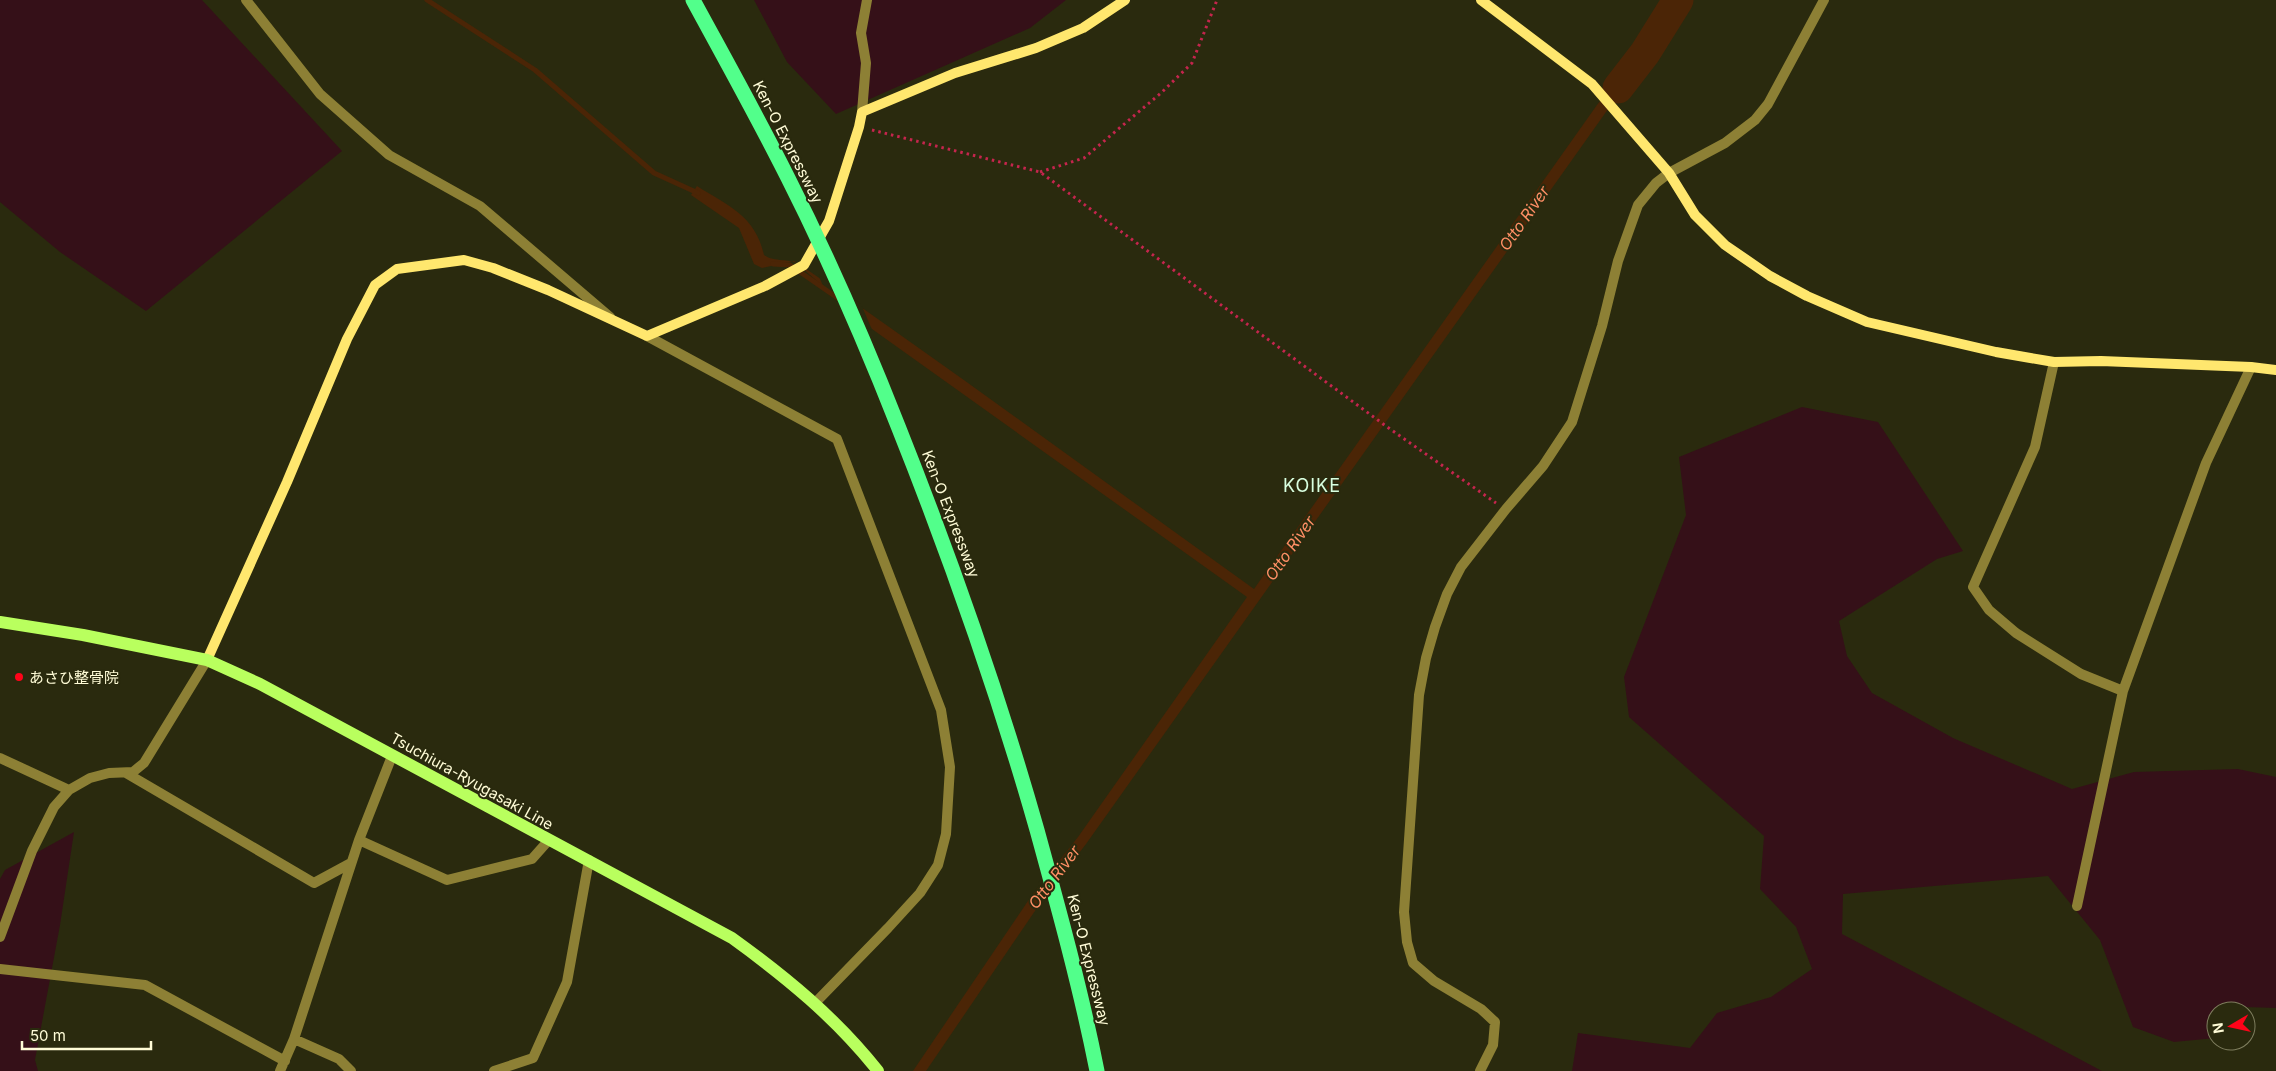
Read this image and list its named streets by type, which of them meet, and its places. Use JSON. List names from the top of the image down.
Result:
{
  "streets": {
    "highway": ["Ken-O Expressway"],
    "main road": ["Tsuchiura-Ryugasaki Line"]
  },
  "districts": ["KOIKE"],
  "water": ["Otto River"],
  "places": ["あさひ整骨院"],
  "scale_bar": "50 m",
  "north": "left"
}
